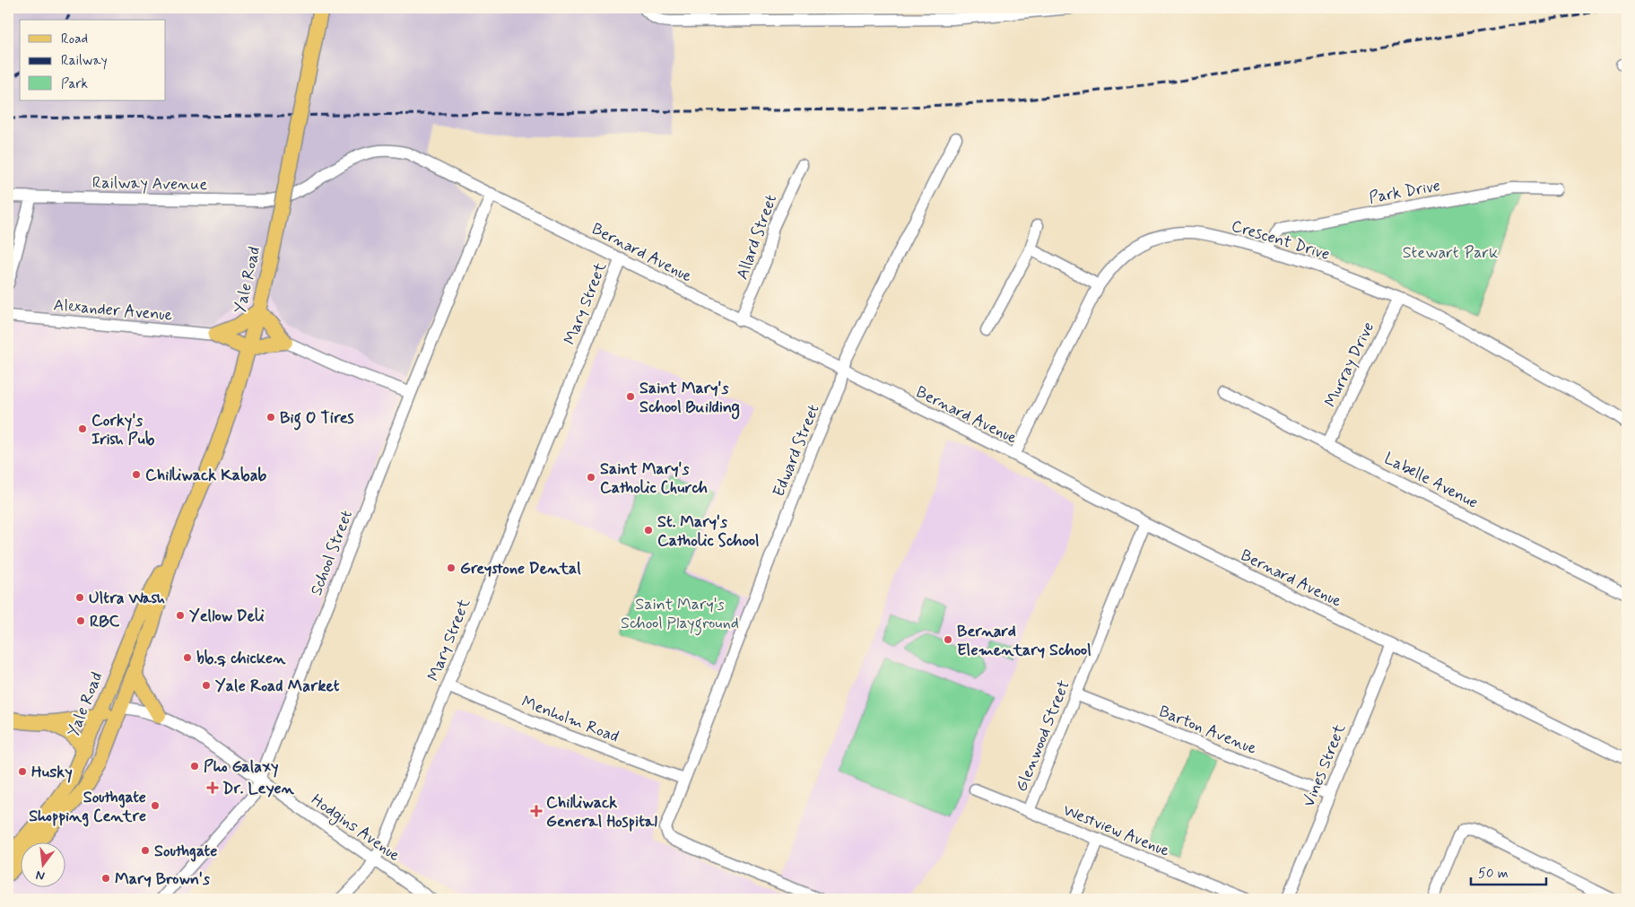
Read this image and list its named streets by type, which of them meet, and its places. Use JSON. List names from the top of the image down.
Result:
{
  "streets": {
    "main road": ["Yale Road"],
    "street": [
      "Railway Avenue",
      "Park Drive",
      "Allard Street",
      "Crescent Drive",
      "Bernard Avenue",
      "Mary Street",
      "Alexander Avenue",
      "Murray Drive",
      "Edward Street",
      "Labelle Avenue",
      "School Street",
      "Menholm Road",
      "Barton Avenue",
      "Glenwood Street",
      "Vines Street",
      "Hodgins Avenue",
      "Westview Avenue"
    ]
  },
  "crossings": [
    ["Railway Avenue", "Bernard Avenue"],
    ["Park Drive", "Crescent Drive"],
    ["Allard Street", "Bernard Avenue"],
    ["Crescent Drive", "Bernard Avenue"],
    ["Crescent Drive", "Murray Drive"],
    ["Bernard Avenue", "Mary Street"],
    ["Bernard Avenue", "Edward Street"],
    ["Bernard Avenue", "School Street"],
    ["Bernard Avenue", "Glenwood Street"],
    ["Bernard Avenue", "Vines Street"],
    ["Yale Road", "Hodgins Avenue"],
    ["Mary Street", "Menholm Road"],
    ["Mary Street", "Hodgins Avenue"],
    ["Murray Drive", "Labelle Avenue"],
    ["Edward Street", "Menholm Road"],
    ["School Street", "Hodgins Avenue"],
    ["Barton Avenue", "Glenwood Street"],
    ["Barton Avenue", "Vines Street"],
    ["Glenwood Street", "Westview Avenue"]
  ],
  "parks": ["Stewart Park", "Saint Mary's School Playground"],
  "places": {
    "other": [
      "Saint Mary's School Building",
      "Big O Tires",
      "Corky's Irish Pub",
      "Chilliwack Kabab",
      "Saint Mary's Catholic Church",
      "St. Mary's Catholic School",
      "Greystone Dental",
      "Ultra Wash",
      "Yellow Deli",
      "RBC",
      "Bernard Elementary School",
      "bb.q chicken",
      "Yale Road Market",
      "Pho Galaxy",
      "Husky",
      "Southgate Shopping Centre",
      "Southgate",
      "Mary Brown's"
    ],
    "health": ["Dr. Leyen", "Chilliwack General Hospital"]
  },
  "legend": ["Road", "Railway", "Park"],
  "scale_bar": "50 m",
  "north": "bottom"
}
